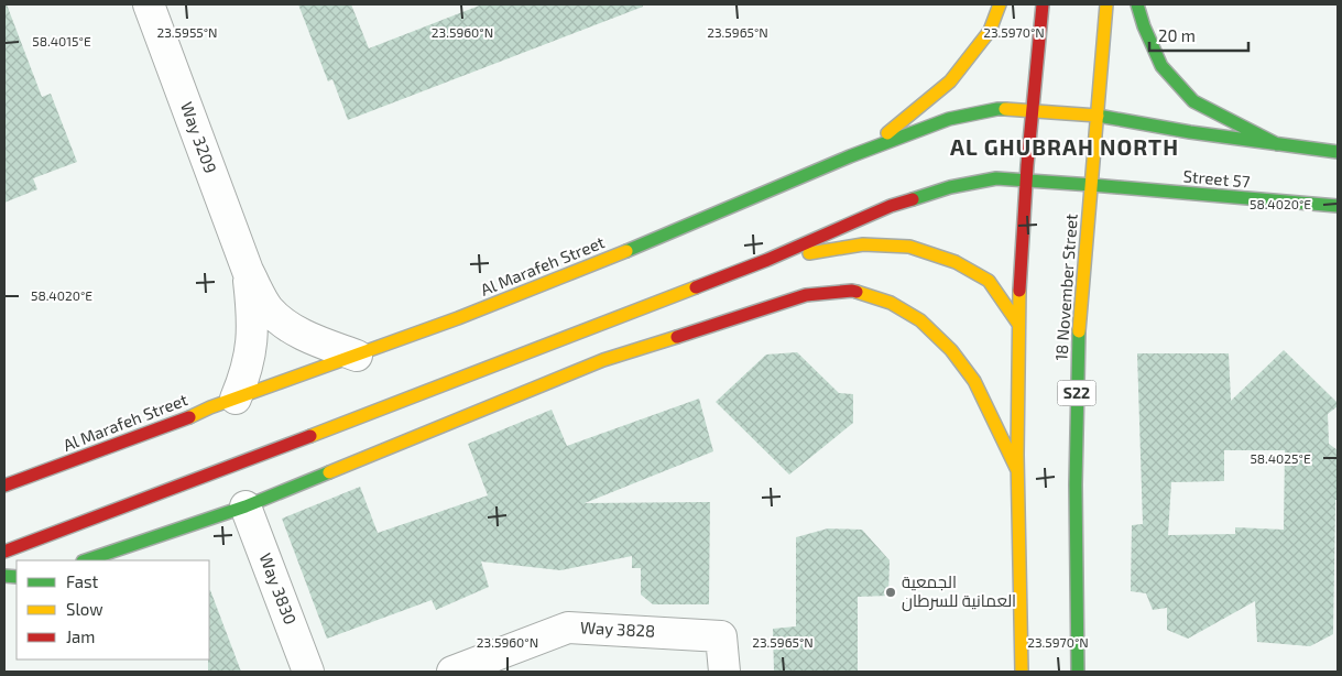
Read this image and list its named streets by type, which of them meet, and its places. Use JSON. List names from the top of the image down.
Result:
{
  "streets": {
    "main road": [
      "Street 57",
      "Al Marafeh Street",
      "18 November Street",
      "S22"
    ],
    "street": ["Way 3209", "Way 3830", "Way 3828"]
  },
  "crossings": [
    ["Way 3209", "Al Marafeh Street"],
    ["Street 57", "18 November Street"],
    ["Al Marafeh Street", "18 November Street"]
  ],
  "districts": ["AL GHUBRAH NORTH"],
  "places": ["الجمعية العمانية للسرطان"],
  "legend": ["Fast", "Slow", "Jam"],
  "scale_bar": "20 m",
  "coordinates": [
    "23.5955°N",
    "23.5960°N",
    "23.5965°N",
    "23.5970°N",
    "58.4015°E",
    "58.4020°E",
    "58.4025°E"
  ]
}
